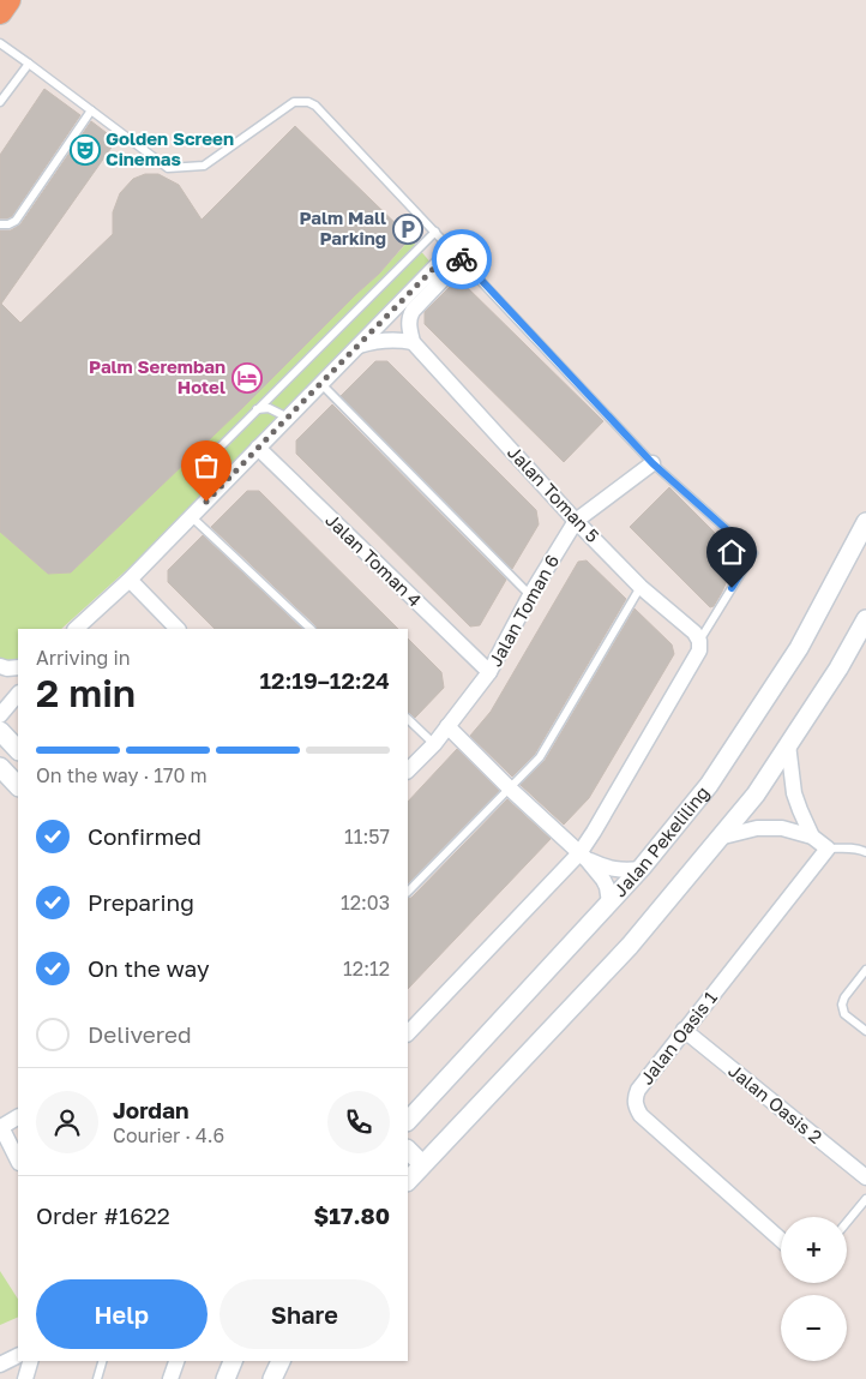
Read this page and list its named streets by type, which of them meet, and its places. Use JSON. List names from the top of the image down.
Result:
{
  "streets": {
    "street": [
      "Jalan Toman 5",
      "Jalan Toman 4",
      "Jalan Toman 6",
      "Jalan Pekeliling",
      "Jalan Oasis 1",
      "Jalan Oasis 2"
    ]
  },
  "crossings": [
    ["Jalan Toman 5", "Jalan Toman 6"],
    ["Jalan Toman 4", "Jalan Toman 6"],
    ["Jalan Oasis 1", "Jalan Oasis 2"]
  ],
  "places": {
    "theatre": ["Golden Screen Cinemas"],
    "parking": ["Palm Mall Parking"],
    "hotel": ["Palm Seremban Hotel"]
  },
  "page": {
    "heading": ["2 min", "Arriving in", "12:19–12:24"],
    "panel": [
      "Jordan",
      "Courier · 4.6",
      "Order #1622",
      "$17.80"
    ],
    "bar": "On the way · 170 m",
    "list": [
      ["Confirmed", "11:57"],
      ["Preparing", "12:03"],
      ["On the way", "12:12"],
      "Delivered"
    ],
    "map_buttons": ["+", "−"],
    "buttons": ["Help", "Share"]
  }
}
